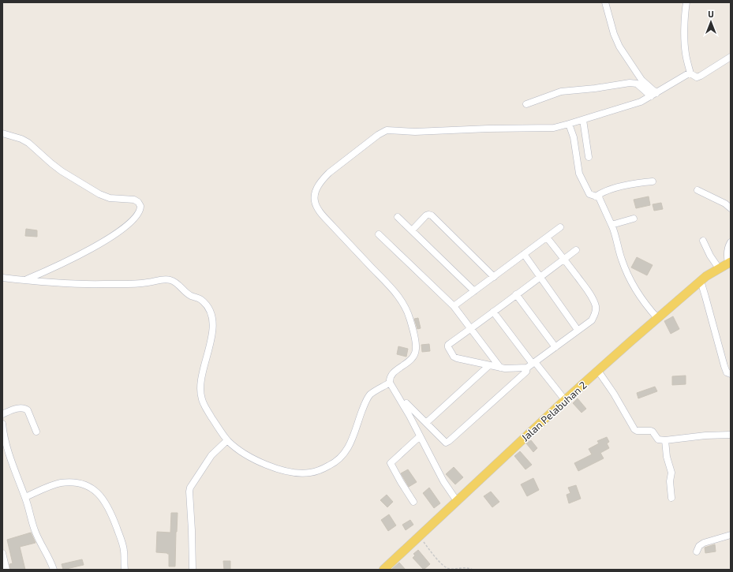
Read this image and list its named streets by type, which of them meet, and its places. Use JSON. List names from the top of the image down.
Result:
{
  "streets": {
    "main road": ["Jalan Pelabuhan 2"]
  },
  "north": "top"
}
